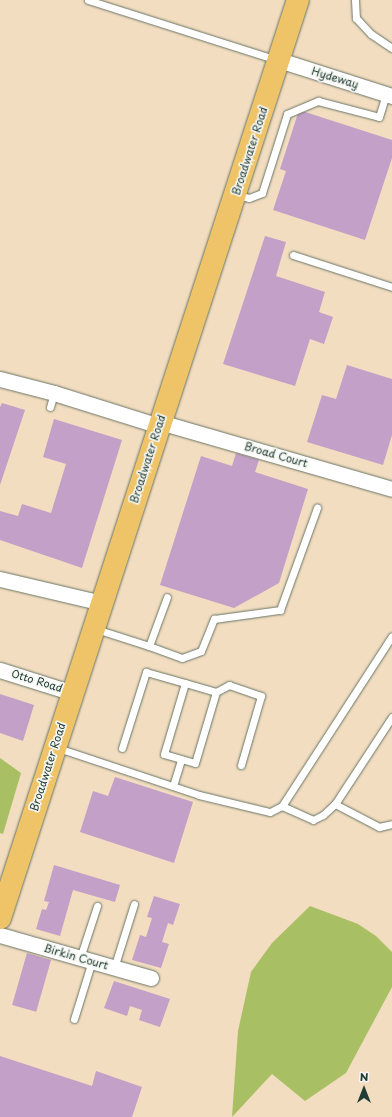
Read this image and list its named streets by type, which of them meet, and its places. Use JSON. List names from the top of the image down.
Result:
{
  "streets": {
    "main road": ["Broadwater Road"],
    "street": [
      "Hydeway",
      "Broad Court",
      "Otto Road",
      "Birkin Court"
    ]
  },
  "crossings": [
    ["Hydeway", "Broadwater Road"],
    ["Broadwater Road", "Broad Court"],
    ["Broadwater Road", "Otto Road"]
  ],
  "north": "top"
}
